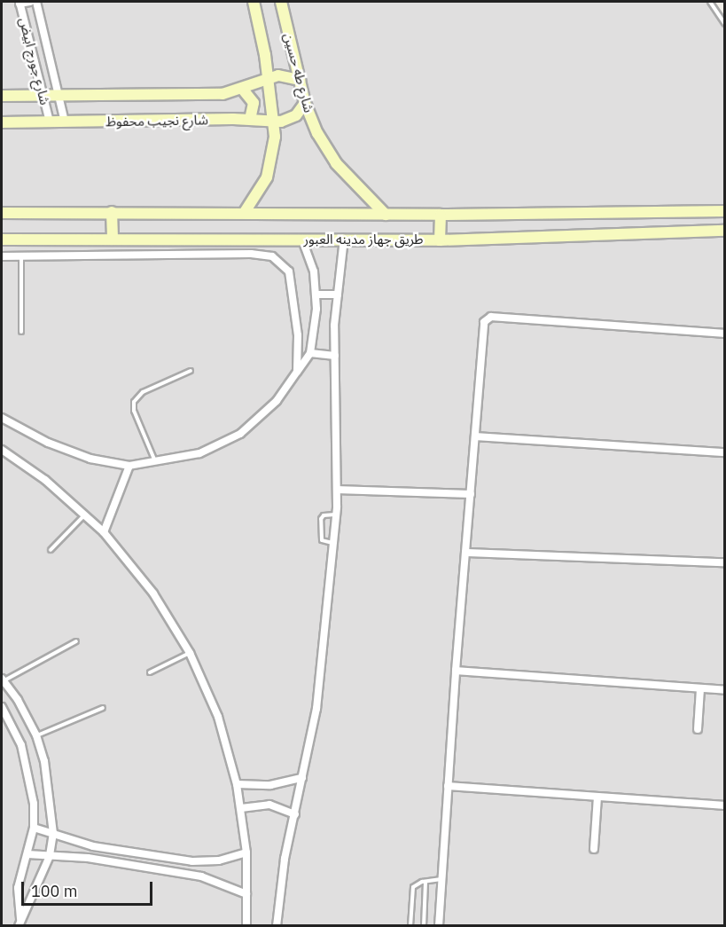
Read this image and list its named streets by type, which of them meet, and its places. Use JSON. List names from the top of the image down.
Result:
{
  "streets": {
    "main road": ["شارع طه حسين", "شارع نجيب محفوظ", "طريق جهاز مدينه العبور"],
    "street": ["شارع جورج ابيض"]
  },
  "crossings": [
    ["شارع جورج ابيض", "شارع نجيب محفوظ"],
    ["شارع طه حسين", "شارع نجيب محفوظ"],
    ["شارع طه حسين", "طريق جهاز مدينه العبور"]
  ],
  "scale_bar": "100 m"
}
